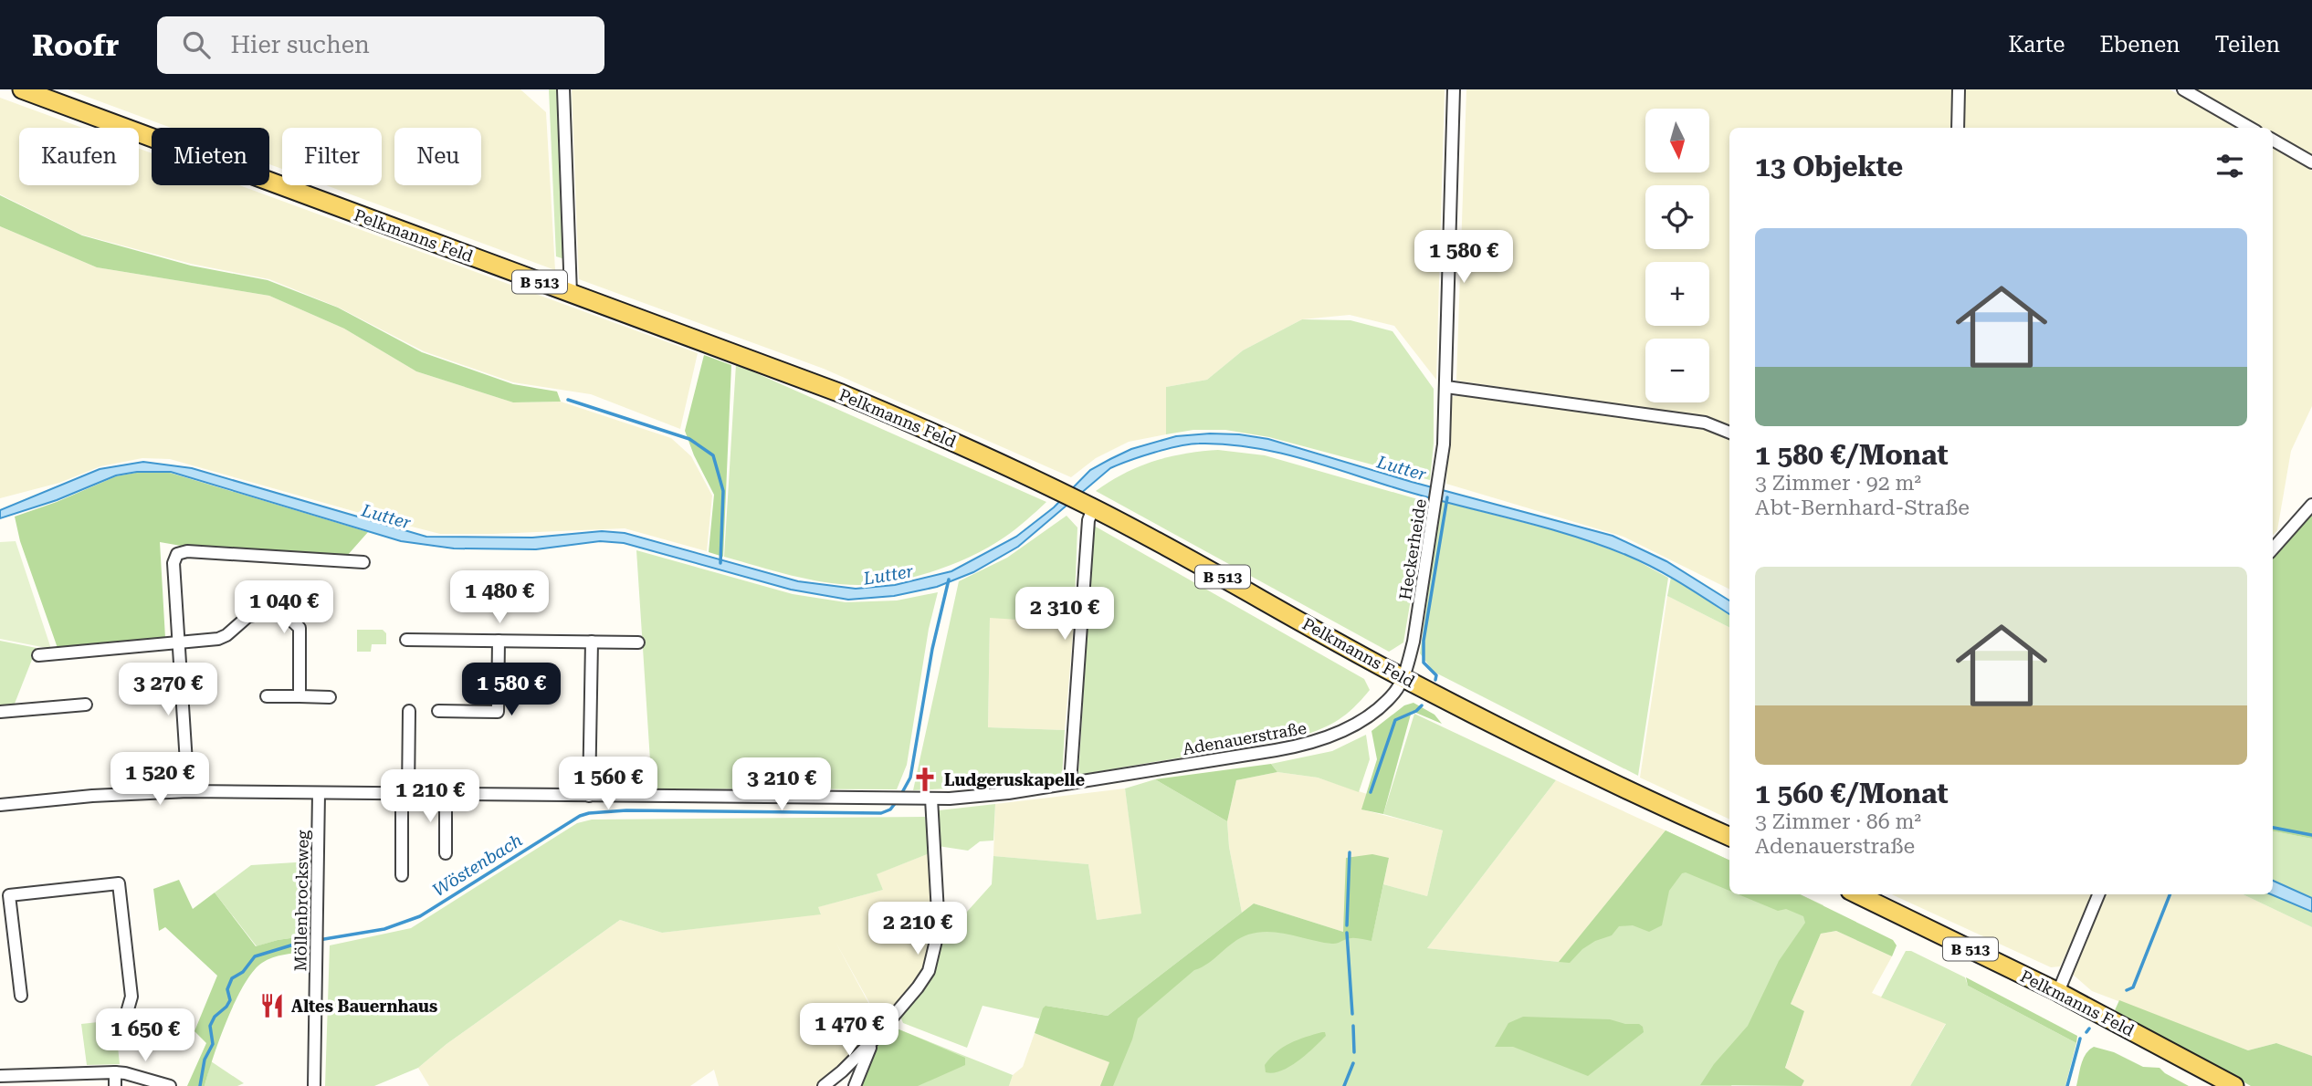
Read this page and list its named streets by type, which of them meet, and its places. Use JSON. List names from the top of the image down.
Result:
{
  "streets": {
    "main road": ["Pelkmanns Feld", "B 513"],
    "street": ["Heckerheide", "Adenauerstraße", "Möllenbrocksweg"]
  },
  "crossings": [
    ["Pelkmanns Feld", "Heckerheide"],
    ["Pelkmanns Feld", "Adenauerstraße"],
    ["Heckerheide", "Adenauerstraße"],
    ["Adenauerstraße", "Möllenbrocksweg"]
  ],
  "water": ["Lutter", "Wöstenbach"],
  "places": {
    "church": ["Ludgeruskapelle"],
    "restaurant": ["Altes Bauernhaus"]
  },
  "north": "bottom",
  "page": {
    "header": "Roofr",
    "search": "Hier suchen",
    "nav": ["Karte", "Ebenen", "Teilen"],
    "map_buttons": ["+", "−"],
    "chip": [
      "Kaufen",
      "Mieten",
      "Filter",
      "Neu"
    ],
    "heading": "13 Objekte",
    "list": [
      {
        "name": "1 580 €/Monat",
        "note": "3 Zimmer · 92 m² · Abt-Bernhard-Straße"
      },
      {
        "name": "1 560 €/Monat",
        "note": "3 Zimmer · 86 m² · Adenauerstraße"
      }
    ],
    "price": [
      "1 580 €",
      "1 480 €",
      "1 040 €",
      "2 310 €",
      "3 270 €",
      "1 580 €",
      "1 520 €",
      "1 560 €",
      "3 210 €",
      "1 210 €",
      "2 210 €",
      "1 470 €",
      "1 650 €"
    ]
  }
}
